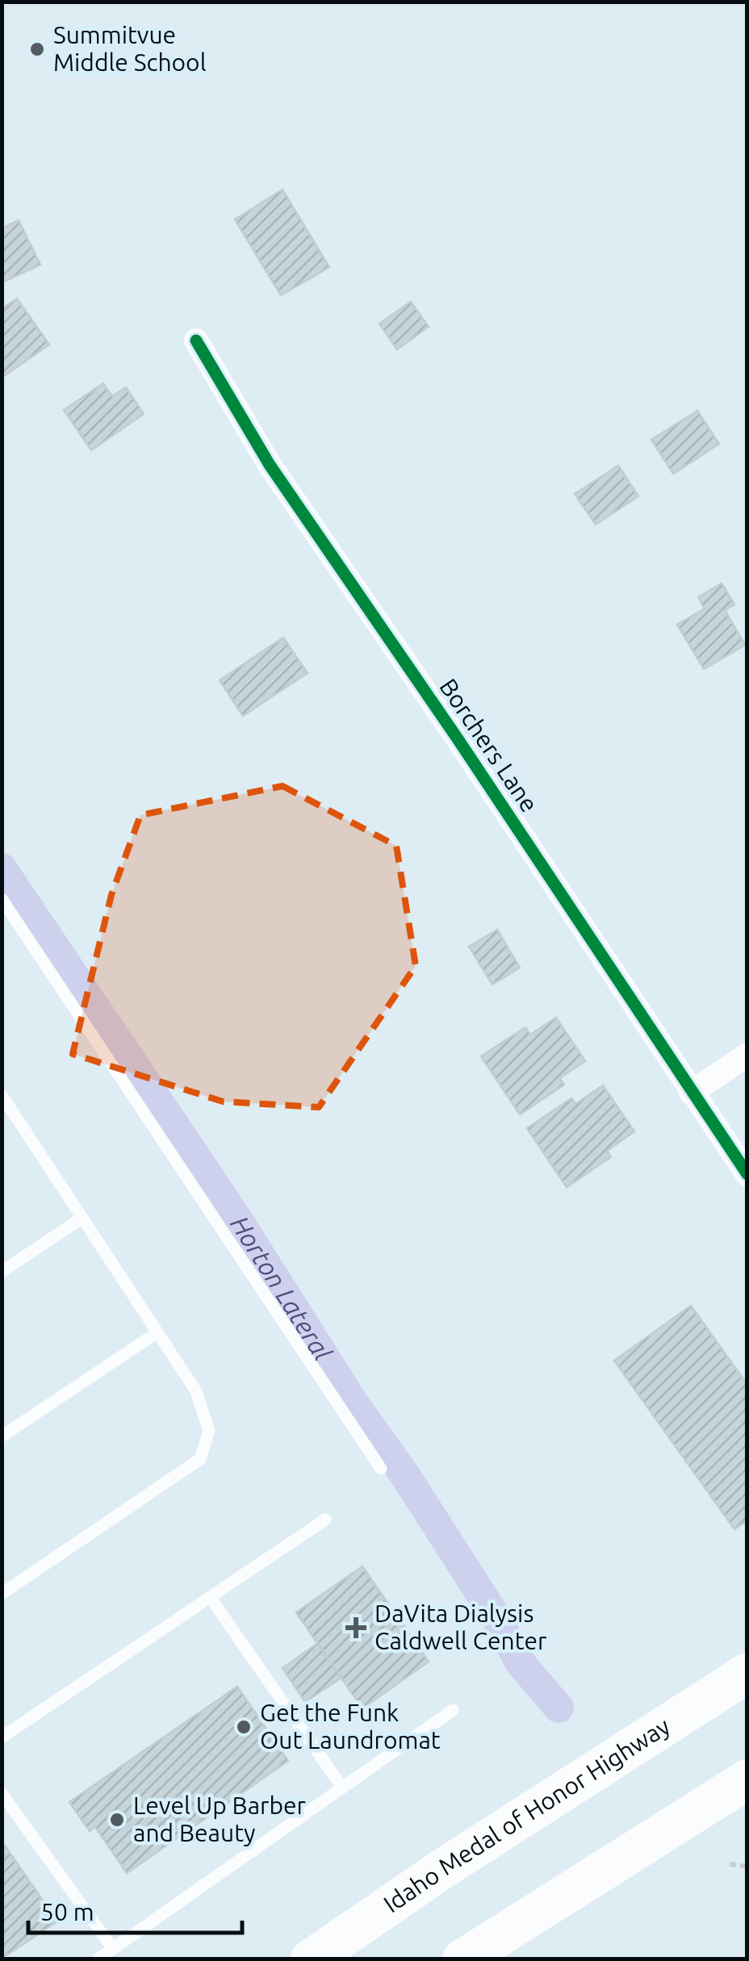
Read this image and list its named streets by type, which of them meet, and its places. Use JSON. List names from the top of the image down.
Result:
{
  "streets": {
    "main road": ["Idaho Medal of Honor Highway"],
    "street": ["Borchers Lane"]
  },
  "water": ["Horton Lateral"],
  "places": {
    "other": ["Summitvue Middle School", "Get the Funk Out Laundromat", "Level Up Barber and Beauty"],
    "health": ["DaVita Dialysis Caldwell Center"]
  },
  "scale_bar": "50 m"
}
